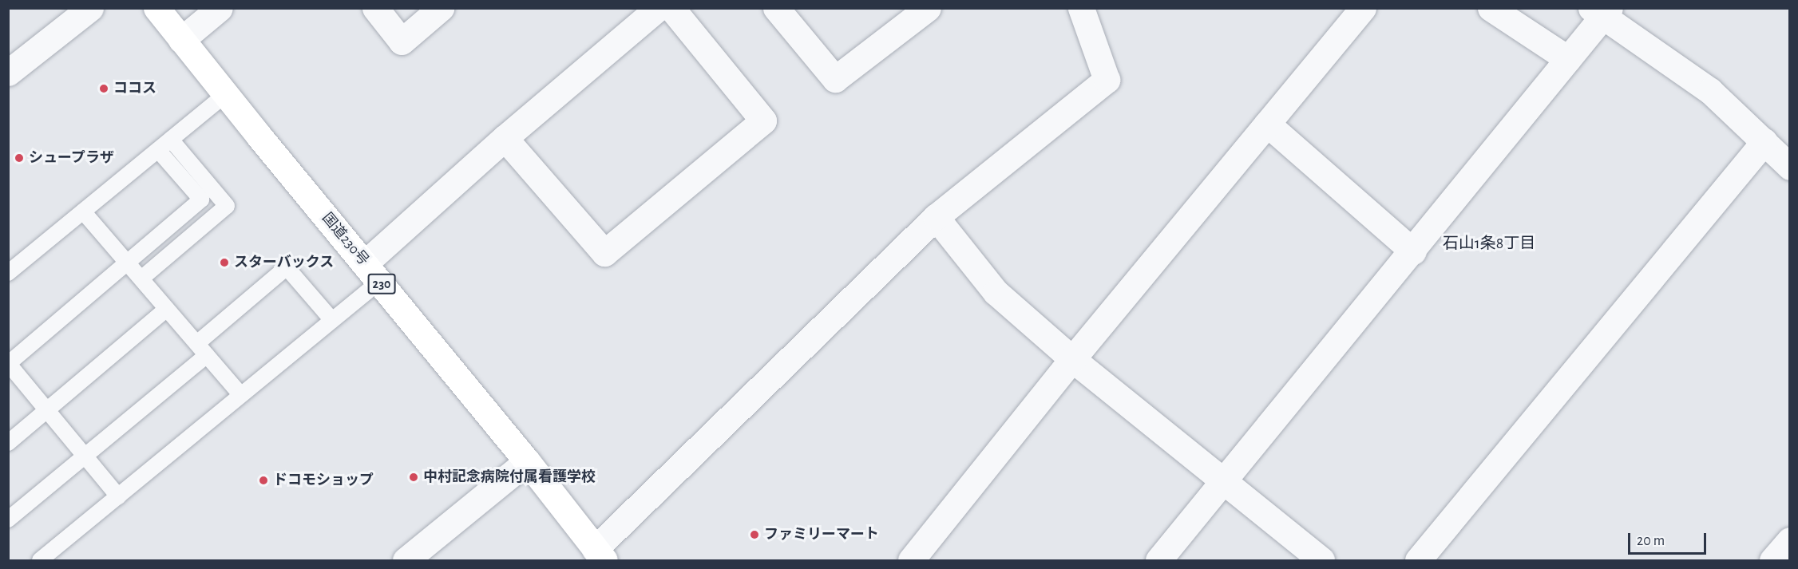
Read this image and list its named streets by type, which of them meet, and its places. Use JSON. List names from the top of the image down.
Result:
{
  "streets": {
    "highway": ["国道230号", "230"]
  },
  "districts": ["石山1条8丁目"],
  "places": [
    "ココス",
    "シュープラザ",
    "スターバックス",
    "中村記念病院付属看護学校",
    "ドコモショップ",
    "ファミリーマート"
  ],
  "scale_bar": "20 m"
}
